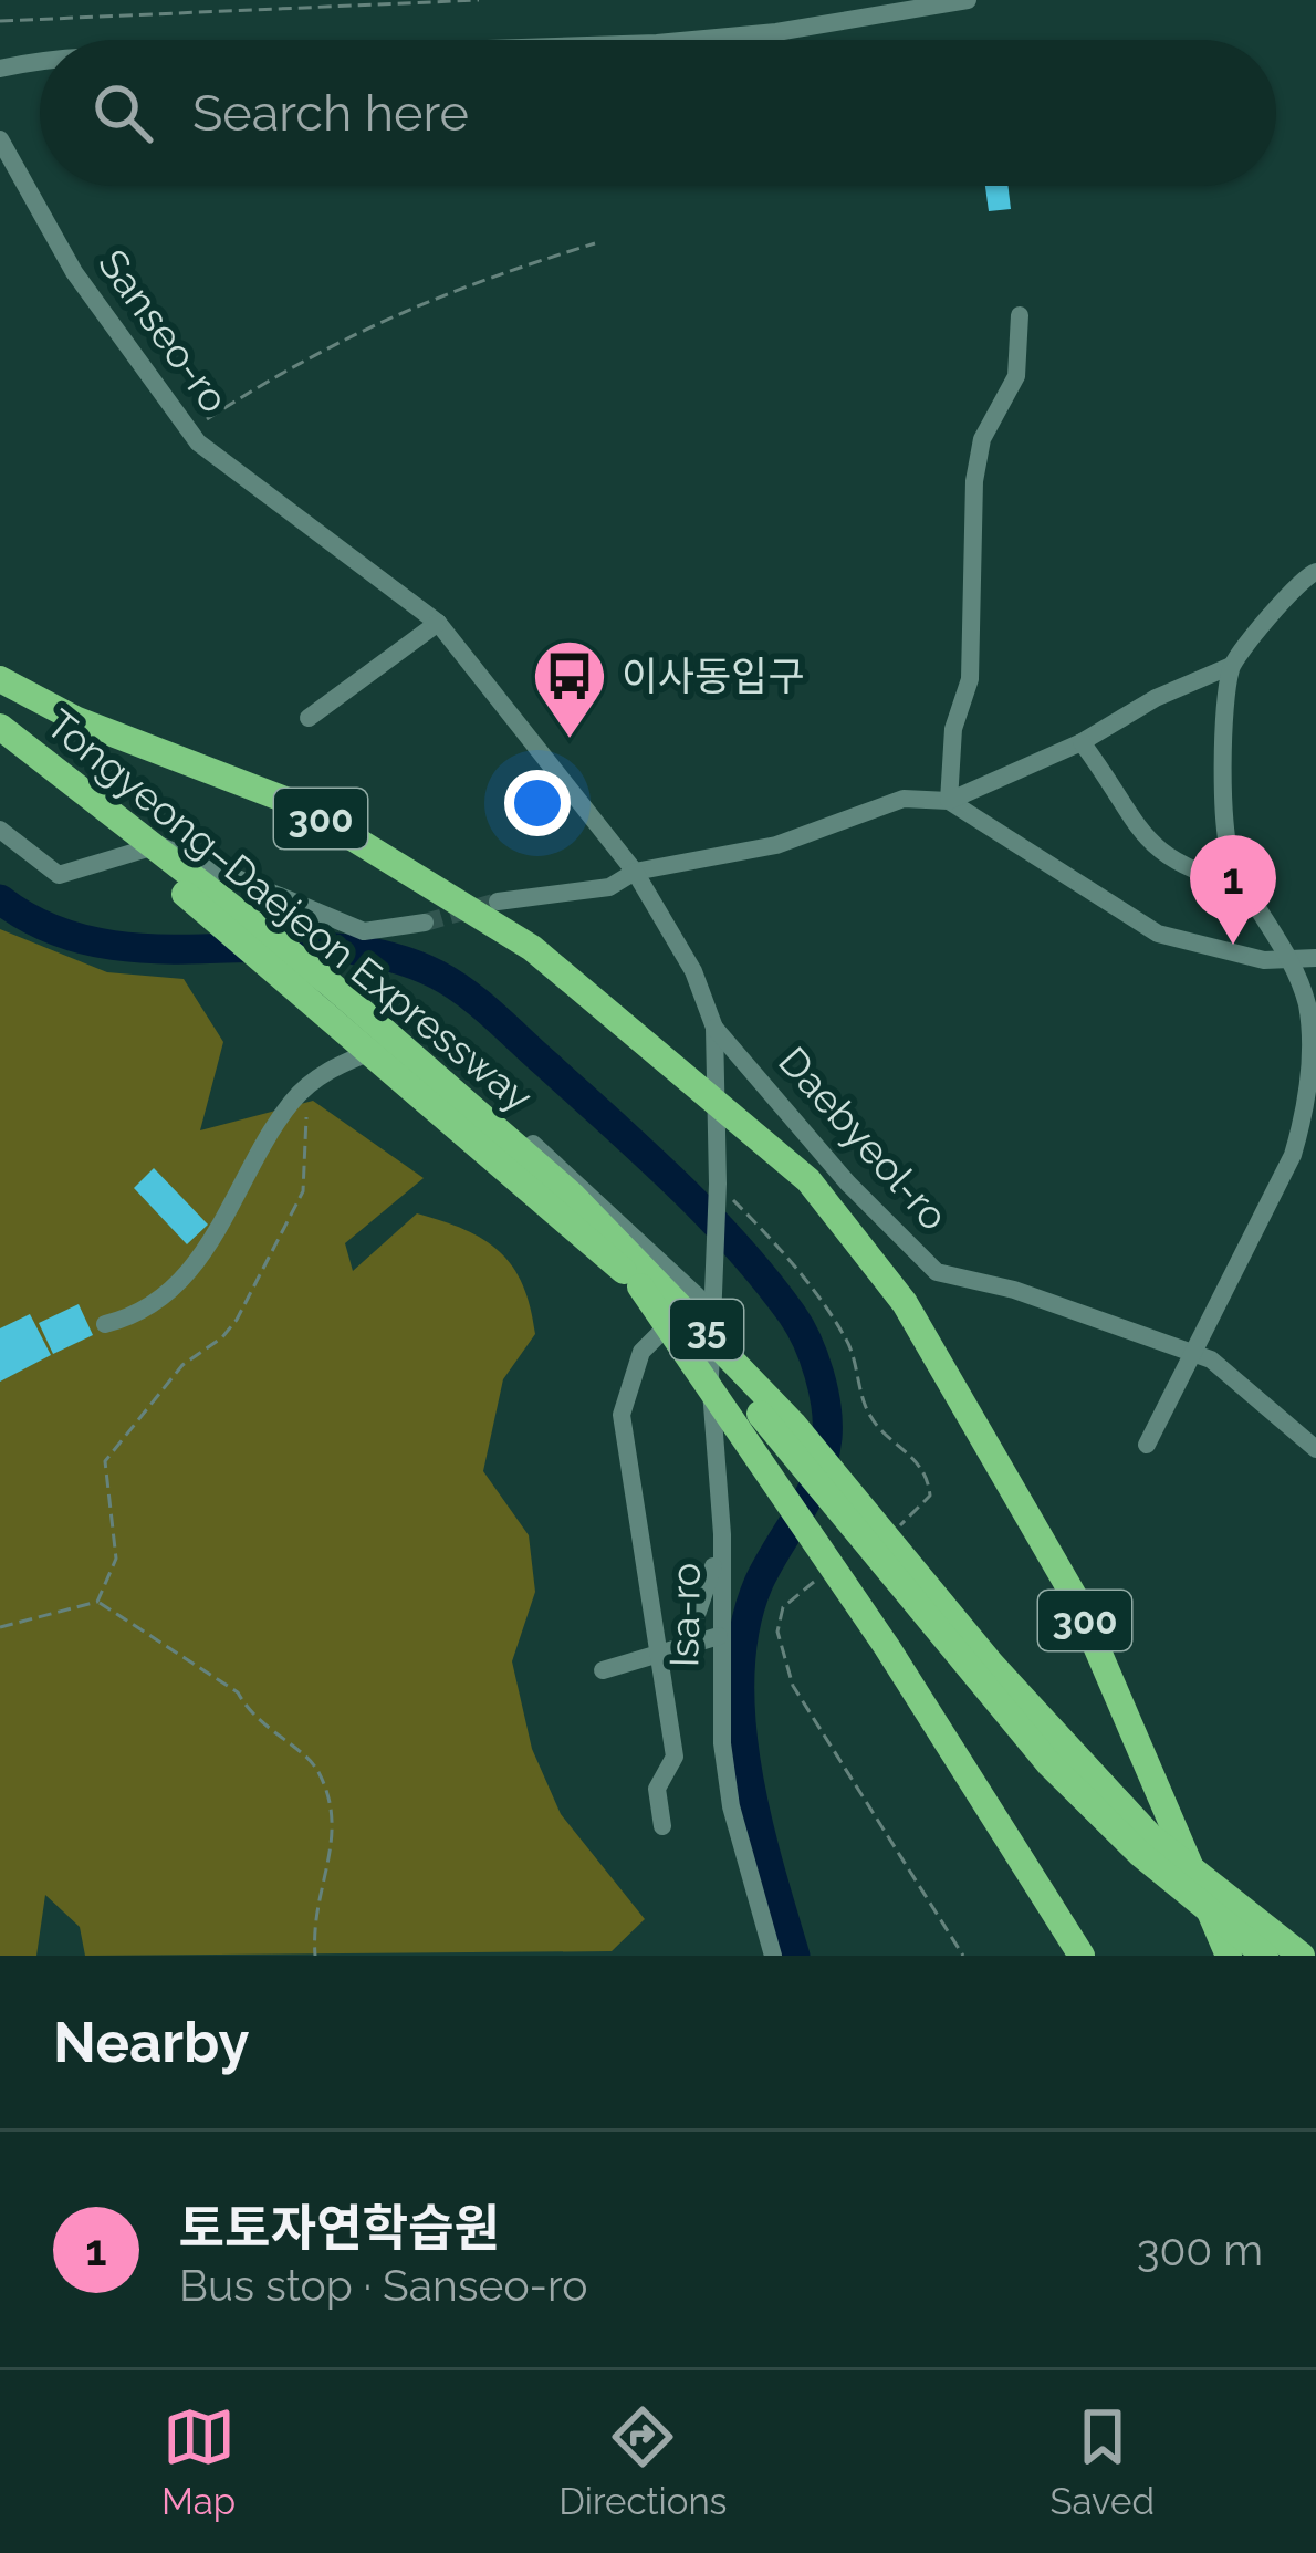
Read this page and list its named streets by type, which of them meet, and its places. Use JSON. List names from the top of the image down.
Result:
{
  "streets": {
    "highway": ["300", "Tongyeong–Daejeon Expressway", "35"],
    "street": ["Sanseo-ro", "Daebyeol-ro", "Isa-ro"]
  },
  "crossings": [
    ["Daebyeol-ro", "Isa-ro"]
  ],
  "places": {
    "bus stop": ["이사동입구"]
  },
  "page": {
    "search": "Search here",
    "pins": "1",
    "heading": "Nearby",
    "list": [
      {
        "mark": "1",
        "name": "토토자연학습원",
        "note": "Bus stop · Sanseo-ro",
        "value": "300 m"
      }
    ],
    "nav": ["Map", "Directions", "Saved"]
  }
}
